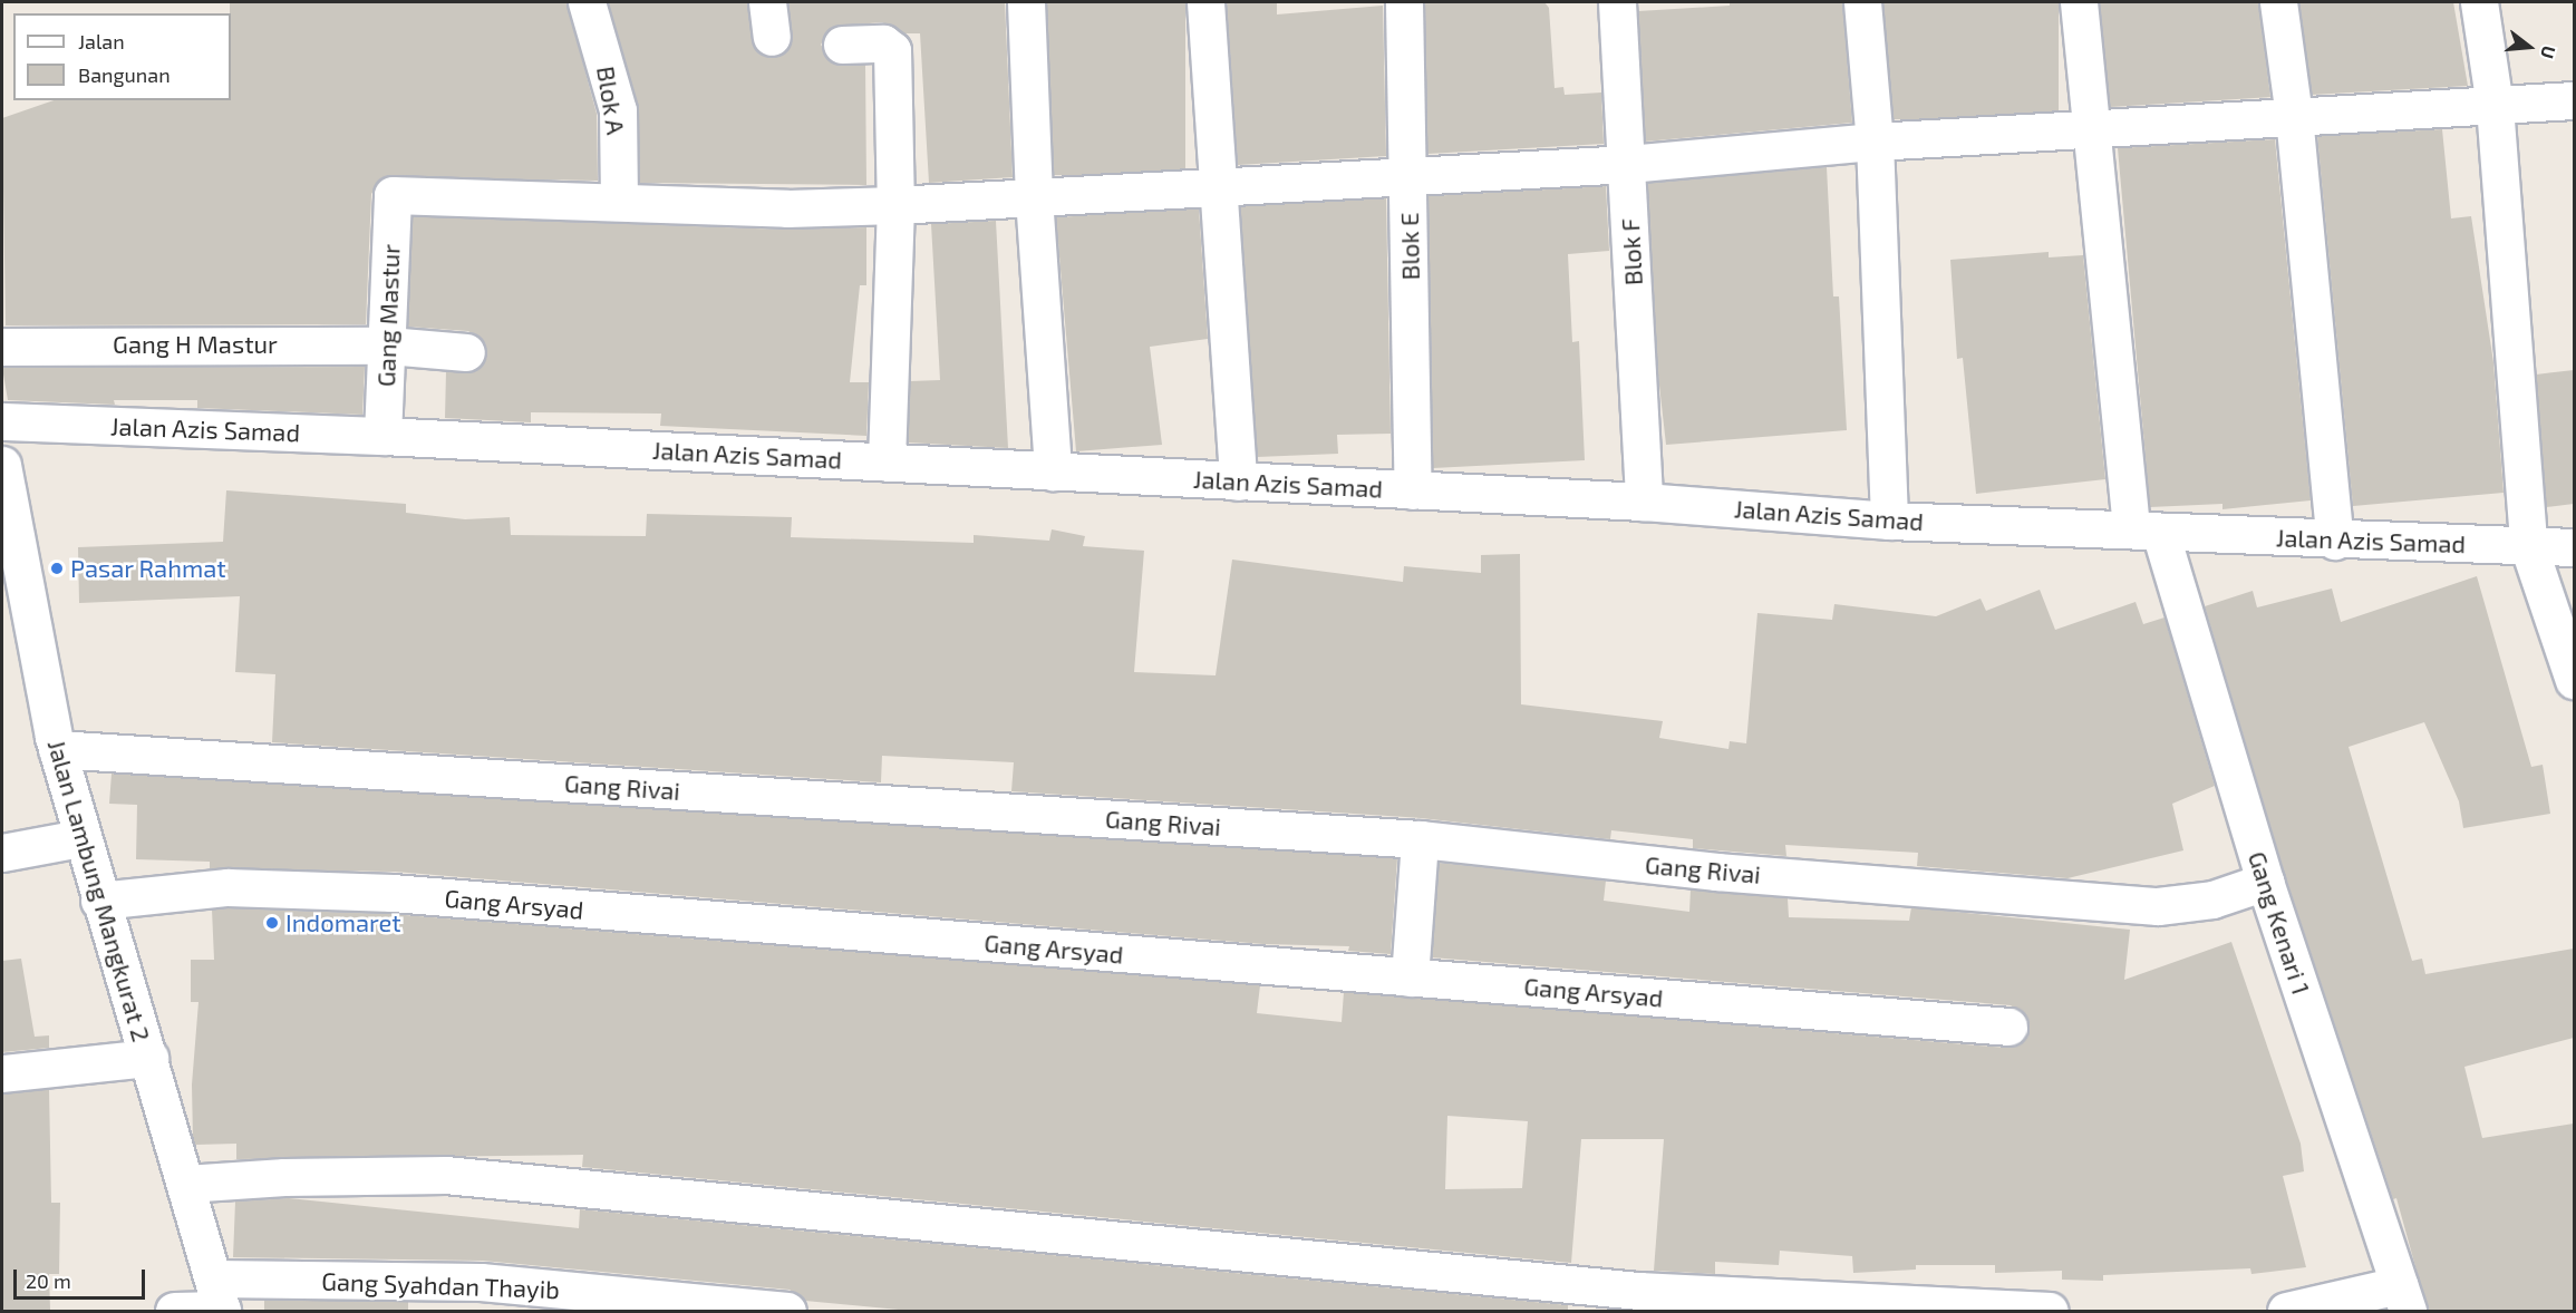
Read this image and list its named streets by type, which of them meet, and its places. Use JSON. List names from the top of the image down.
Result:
{
  "streets": {
    "street": [
      "Blok A",
      "Blok E",
      "Blok F",
      "Gang Mastur",
      "Gang H Mastur",
      "Jalan Azis Samad",
      "Gang Rivai",
      "Jalan Lambung Mangkurat 2",
      "Gang Arsyad",
      "Gang Kenari 1",
      "Gang Syahdan Thayib"
    ]
  },
  "crossings": [
    ["Blok A", "Gang Mastur"],
    ["Blok E", "Jalan Azis Samad"],
    ["Blok F", "Jalan Azis Samad"],
    ["Gang Mastur", "Gang H Mastur"],
    ["Gang Mastur", "Jalan Azis Samad"],
    ["Jalan Azis Samad", "Gang Kenari 1"],
    ["Gang Rivai", "Jalan Lambung Mangkurat 2"],
    ["Gang Rivai", "Gang Kenari 1"],
    ["Jalan Lambung Mangkurat 2", "Gang Arsyad"],
    ["Jalan Lambung Mangkurat 2", "Gang Syahdan Thayib"]
  ],
  "places": ["Pasar Rahmat", "Indomaret"],
  "legend": ["Jalan", "Bangunan"],
  "scale_bar": "20 m",
  "north": "right"
}
